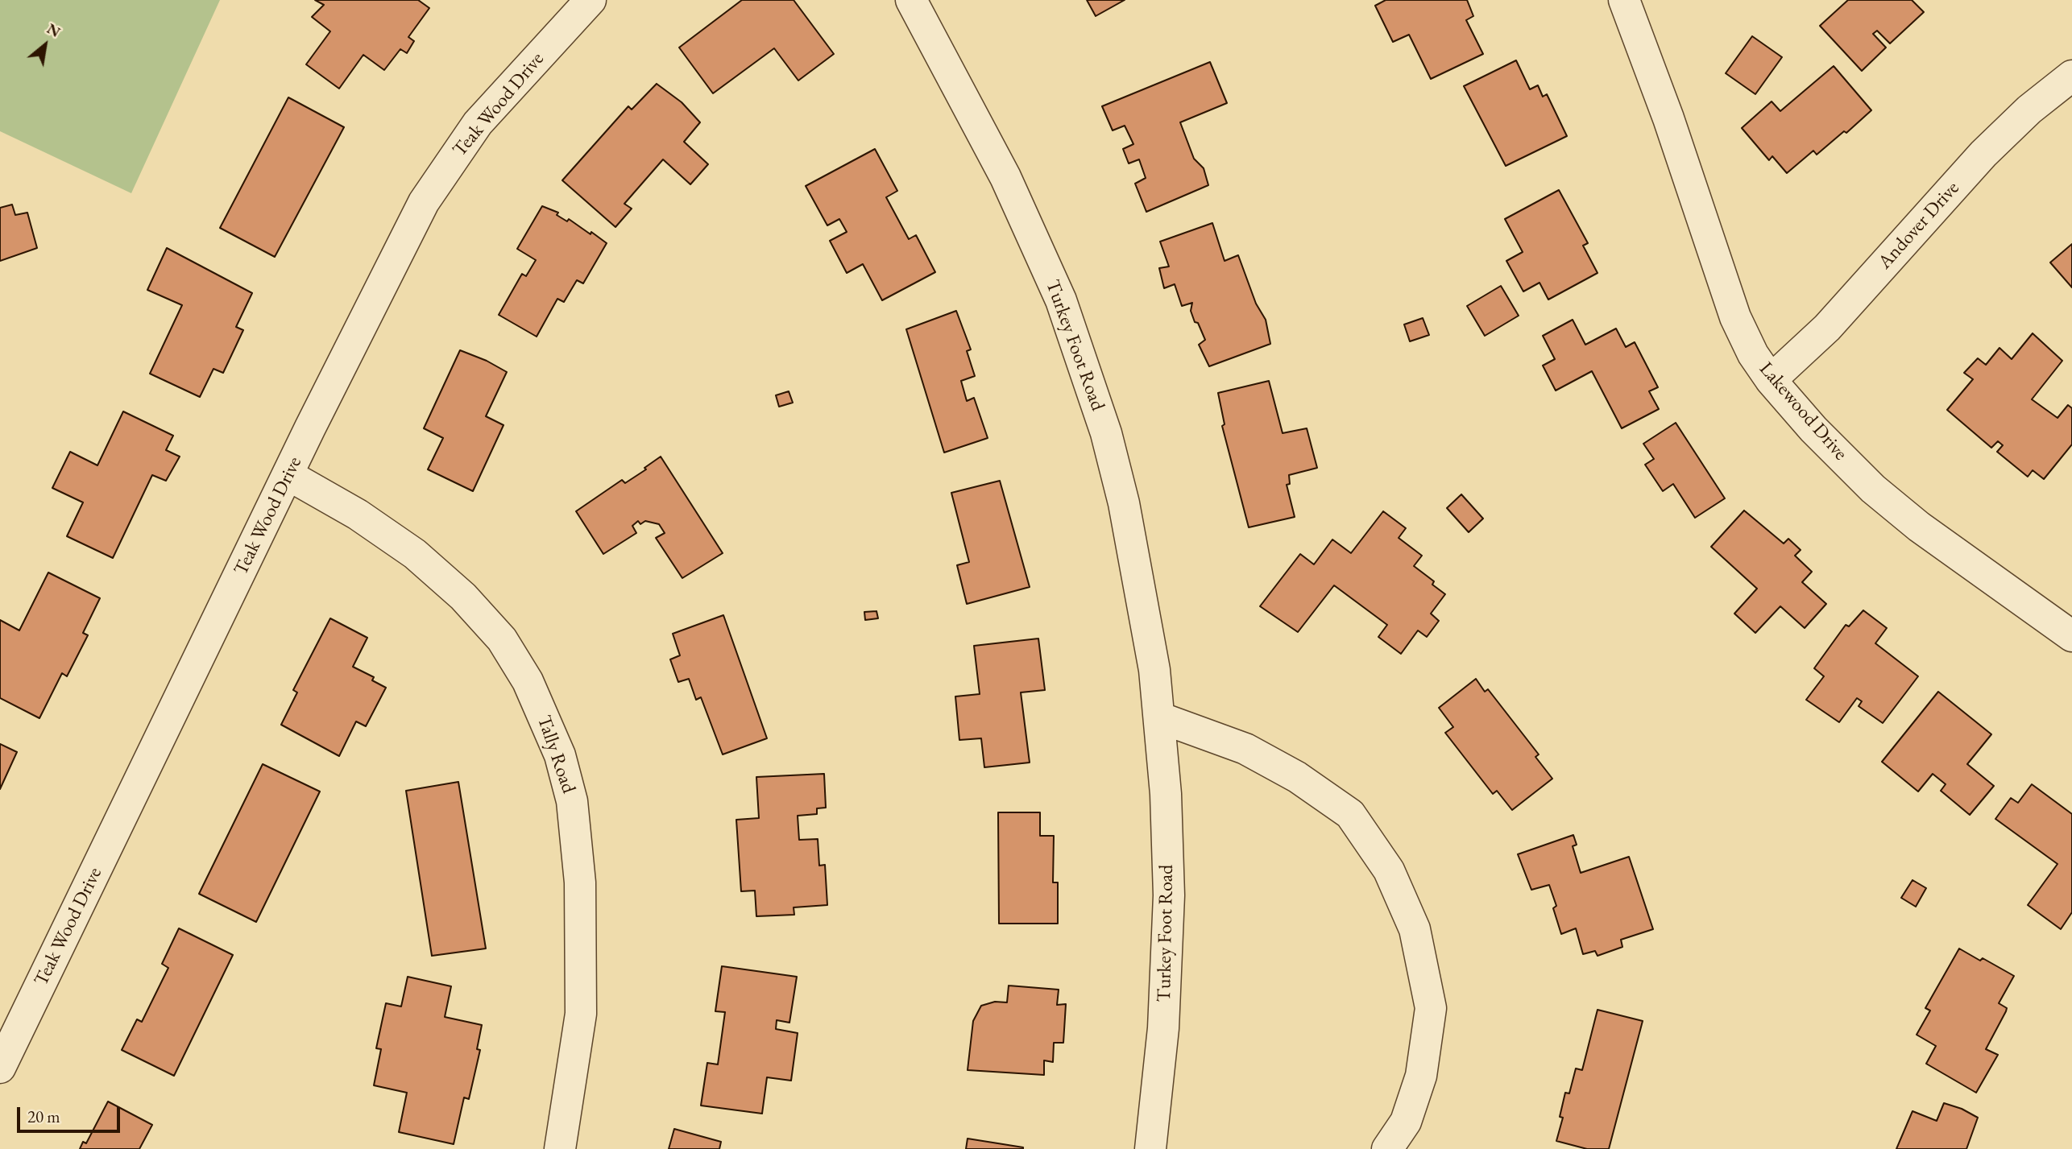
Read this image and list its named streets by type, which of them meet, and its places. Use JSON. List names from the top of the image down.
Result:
{
  "streets": {
    "street": [
      "Teak Wood Drive",
      "Andover Drive",
      "Turkey Foot Road",
      "Lakewood Drive",
      "Tally Road"
    ]
  },
  "crossings": [
    ["Teak Wood Drive", "Tally Road"],
    ["Andover Drive", "Lakewood Drive"]
  ],
  "scale_bar": "20 m",
  "north": "top right"
}
